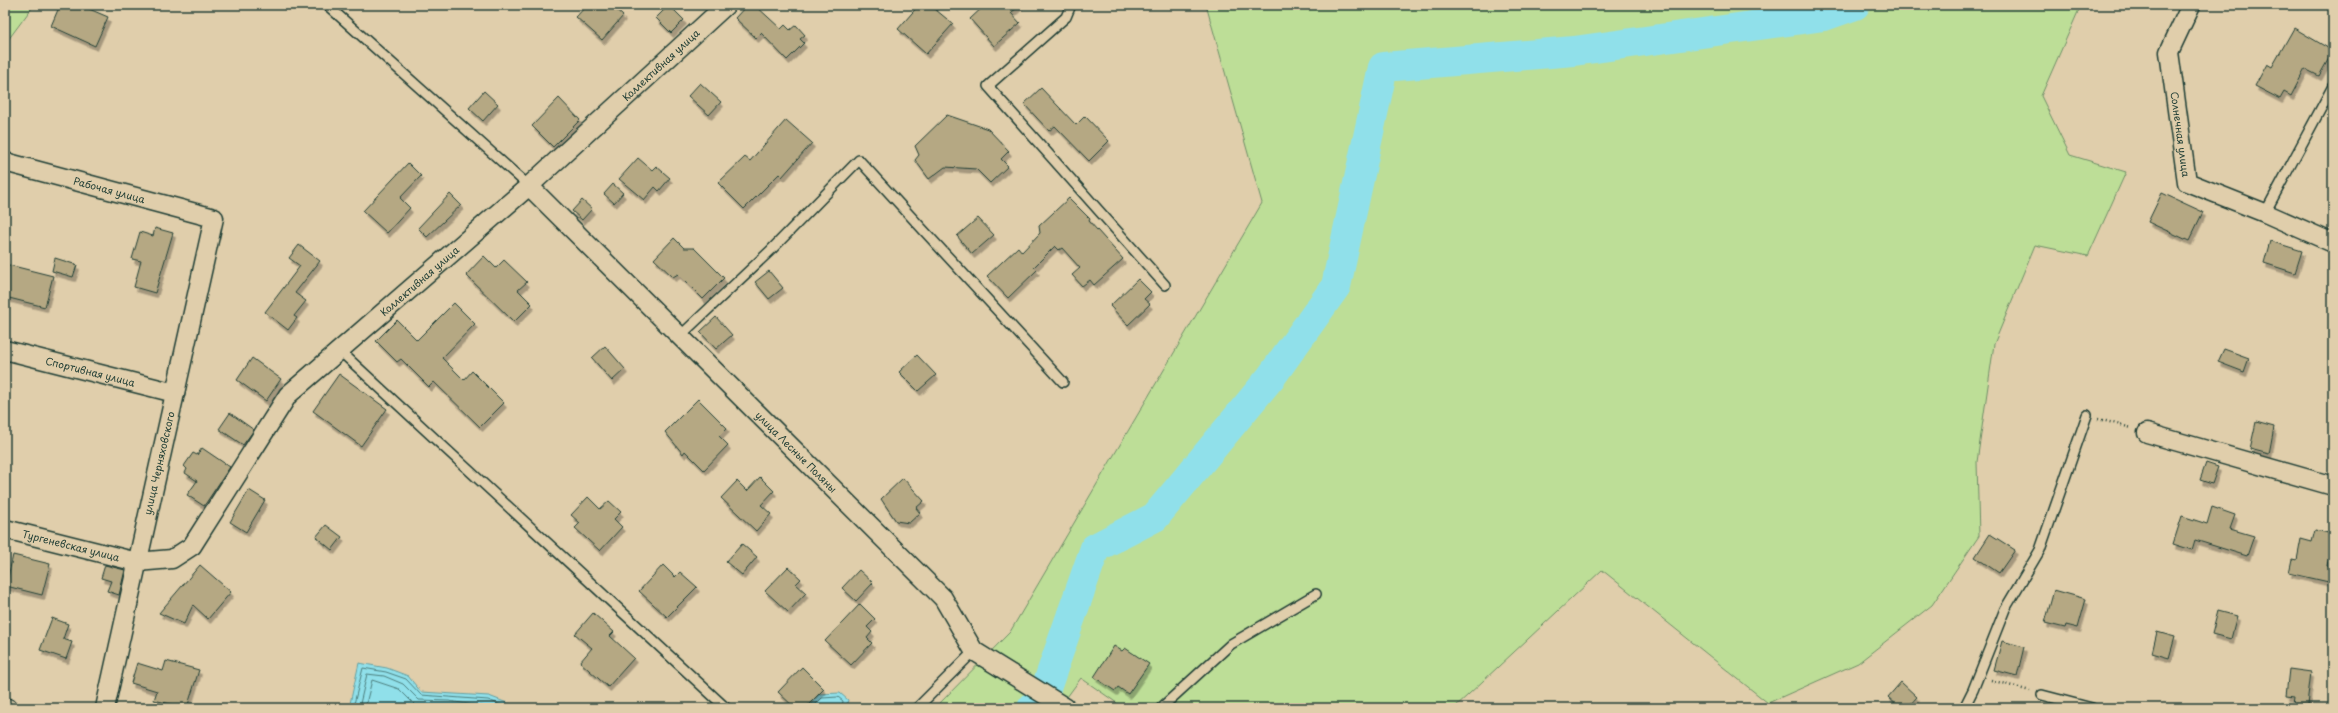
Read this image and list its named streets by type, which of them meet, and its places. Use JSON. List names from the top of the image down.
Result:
{
  "streets": {
    "street": [
      "Коллективная улица",
      "Солнечная улица",
      "Рабочая улица",
      "Спортивная улица",
      "улица Лесные Поляны",
      "улица Черняховского",
      "Тургеневская улица"
    ]
  },
  "crossings": [
    ["Коллективная улица", "улица Лесные Поляны"],
    ["Коллективная улица", "улица Черняховского"],
    ["Коллективная улица", "Тургеневская улица"],
    ["Рабочая улица", "улица Черняховского"],
    ["Спортивная улица", "улица Черняховского"],
    ["улица Черняховского", "Тургеневская улица"]
  ]
}
